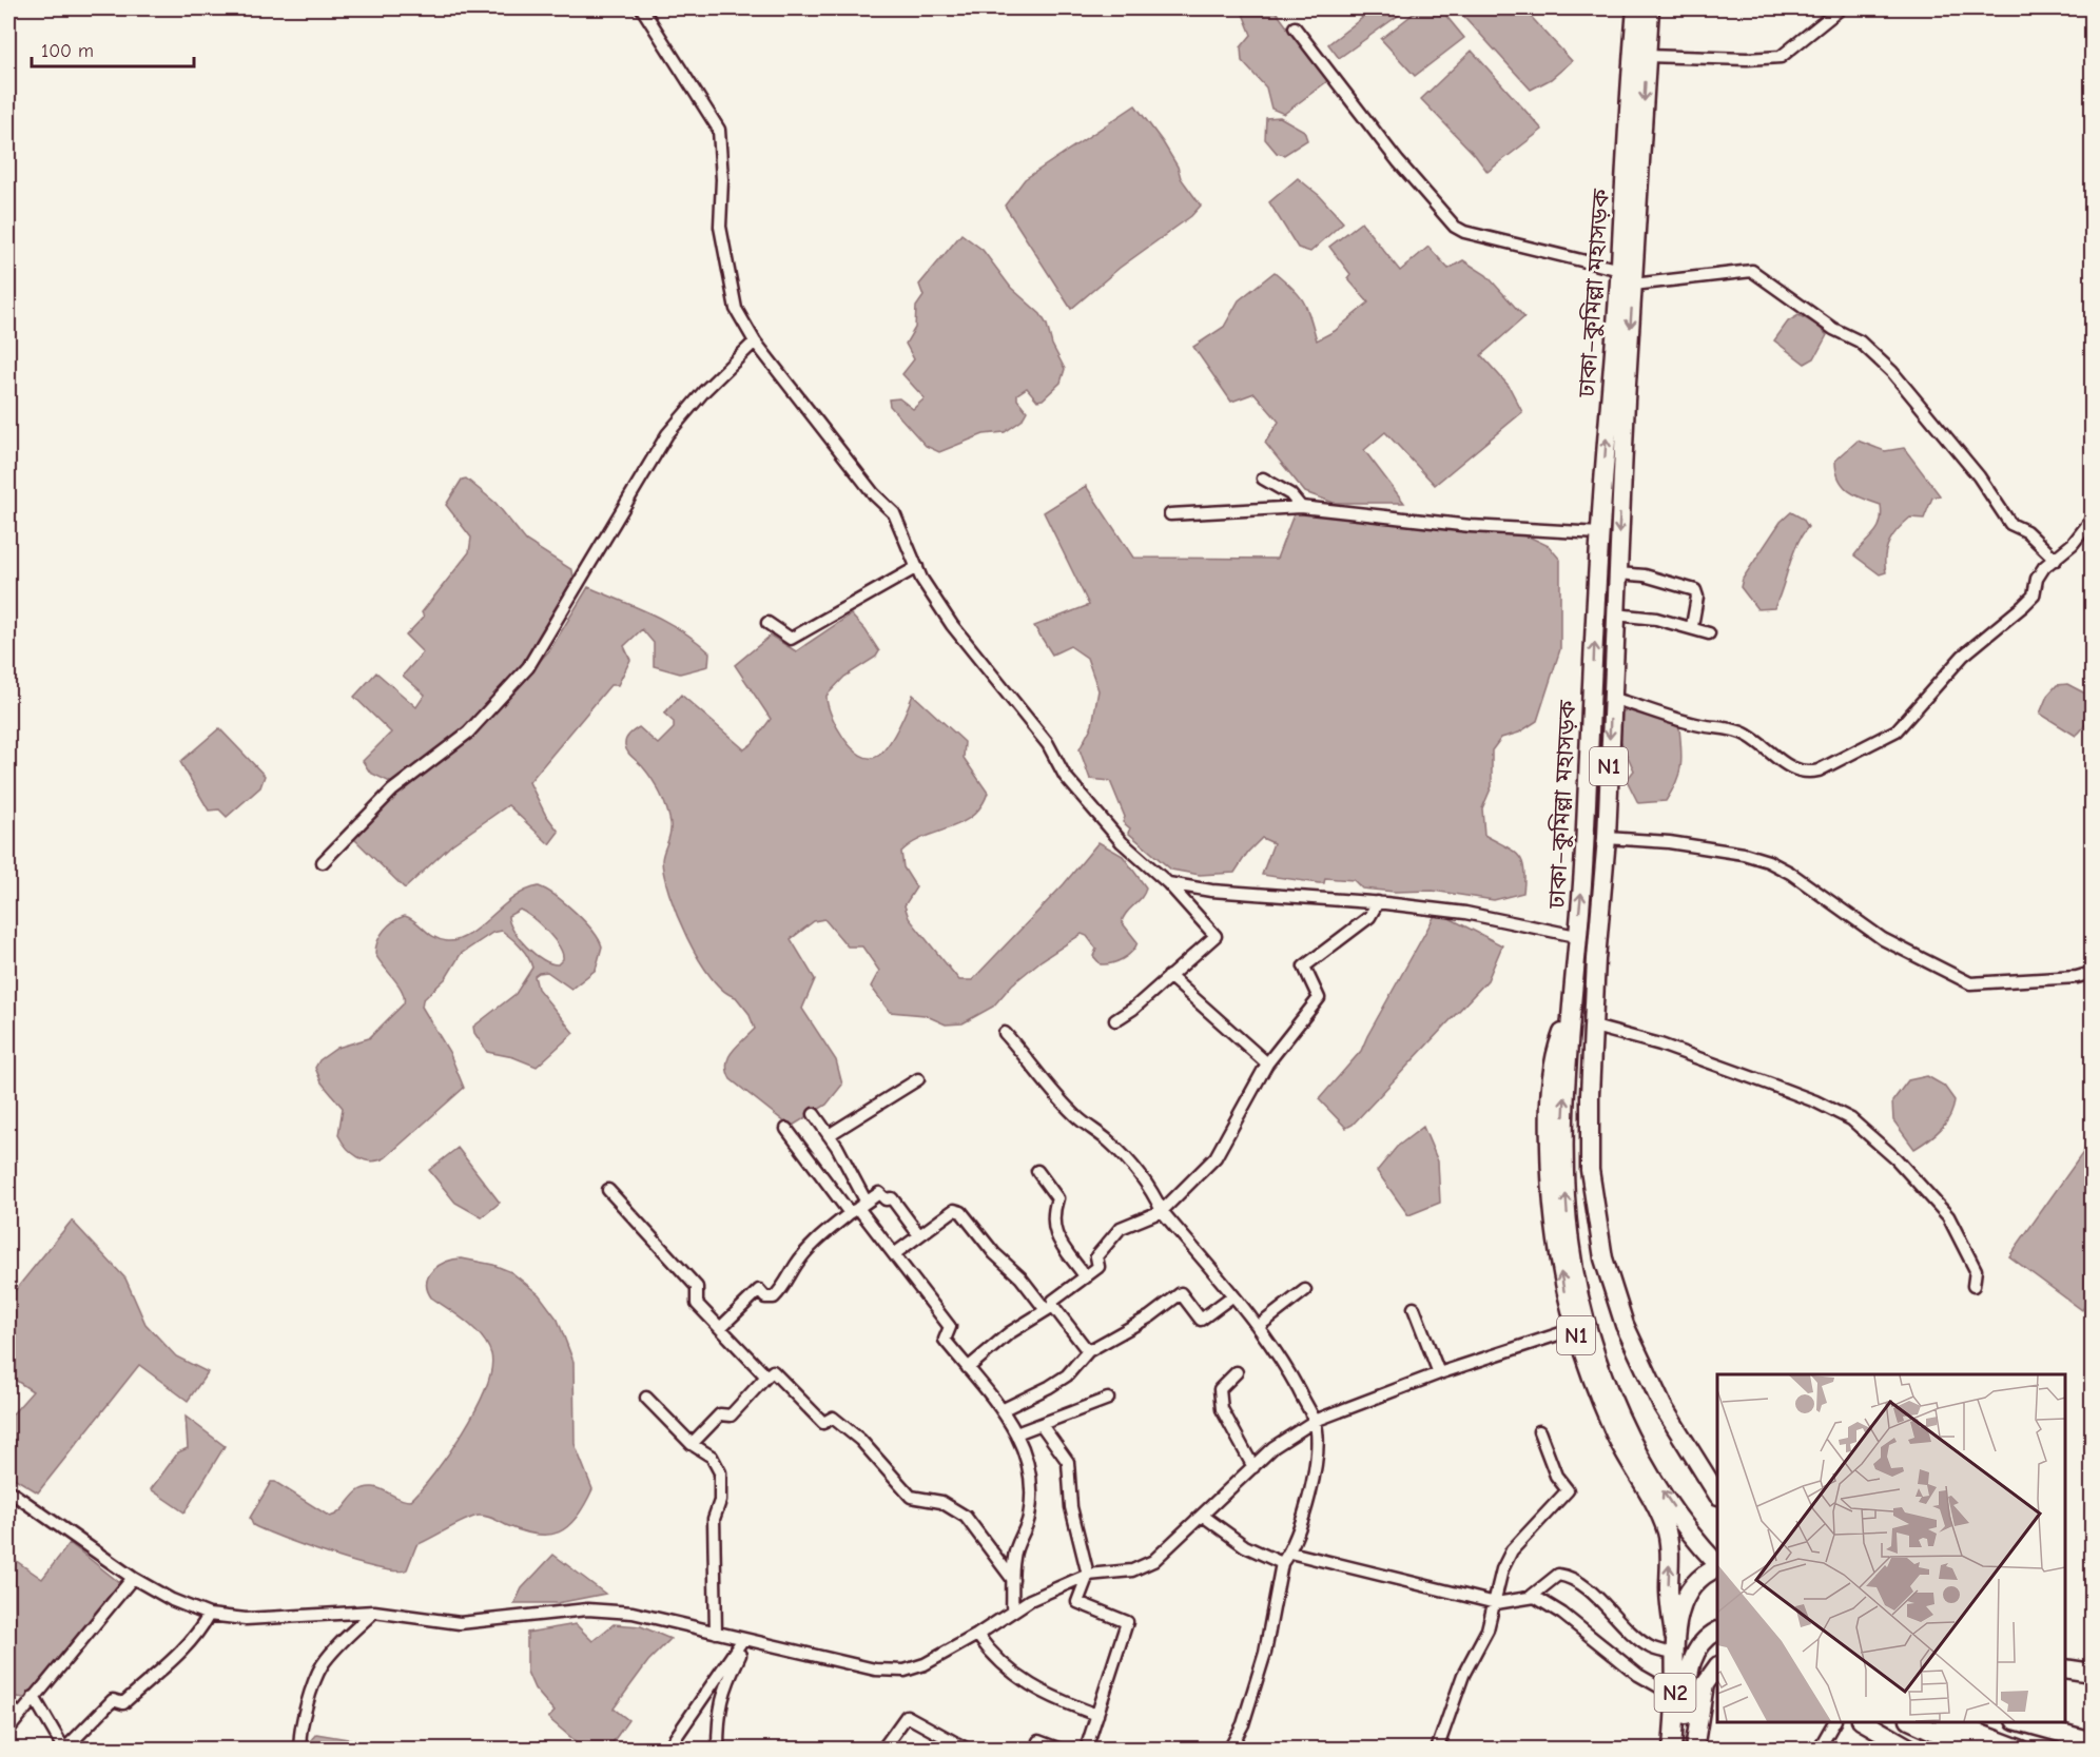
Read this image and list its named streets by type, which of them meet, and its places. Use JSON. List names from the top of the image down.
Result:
{
  "streets": {
    "highway": ["ঢাকা–কুমিল্লা মহাসড়ক", "N1", "N2"]
  },
  "crossings": [
    ["ঢাকা–কুমিল্লা মহাসড়ক", "N1"],
    ["N1", "N2"]
  ],
  "scale_bar": "100 m"
}
